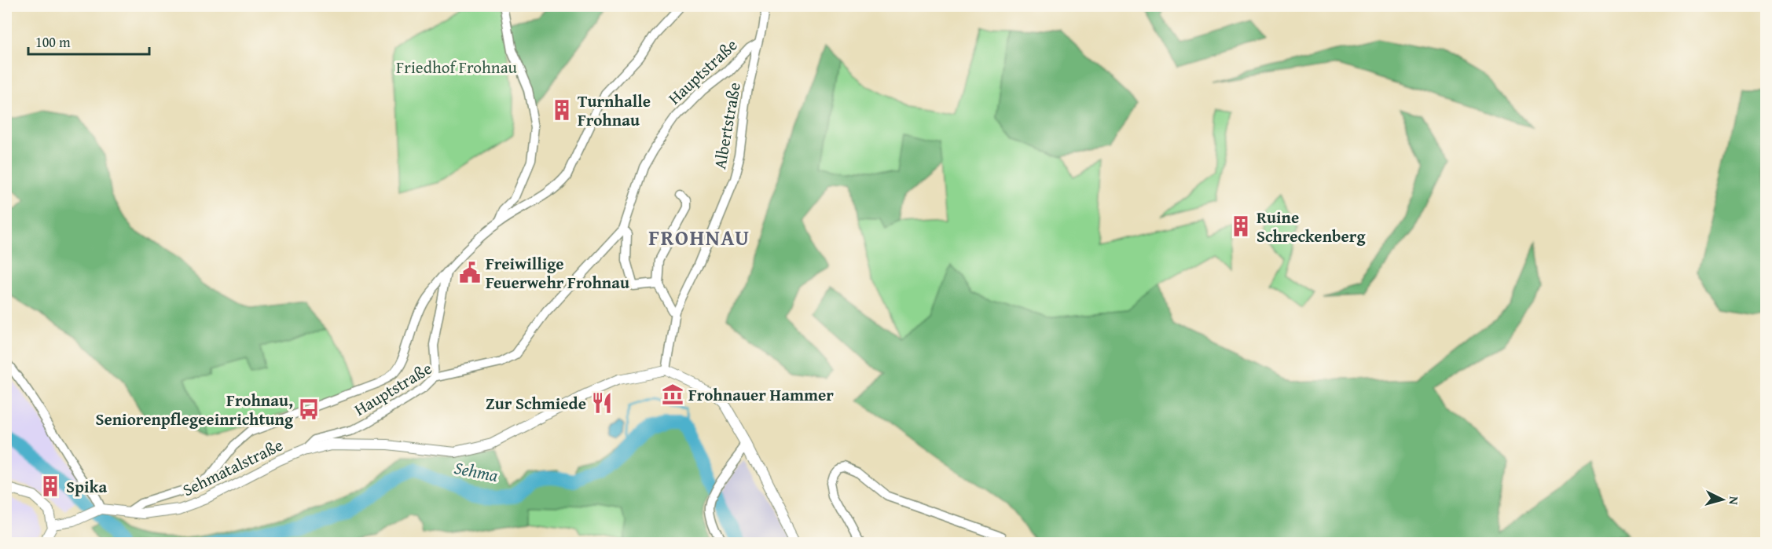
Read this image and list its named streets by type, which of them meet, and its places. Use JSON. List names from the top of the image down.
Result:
{
  "streets": {
    "main road": ["Sehmatalstraße"],
    "street": ["Hauptstraße", "Albertstraße"]
  },
  "crossings": [
    ["Hauptstraße", "Albertstraße"],
    ["Hauptstraße", "Sehmatalstraße"],
    ["Albertstraße", "Sehmatalstraße"]
  ],
  "districts": ["FROHNAU"],
  "water": ["Sehma"],
  "parks": ["Friedhof Frohnau"],
  "places": {
    "building": ["Turnhalle Frohnau", "Ruine Schreckenberg", "Spika"],
    "public building": ["Freiwillige Feuerwehr Frohnau"],
    "museum": ["Frohnauer Hammer"],
    "restaurant": ["Zur Schmiede"],
    "bus stop": ["Frohnau, Seniorenpflegeeinrichtung"]
  },
  "scale_bar": "100 m",
  "north": "right"
}
